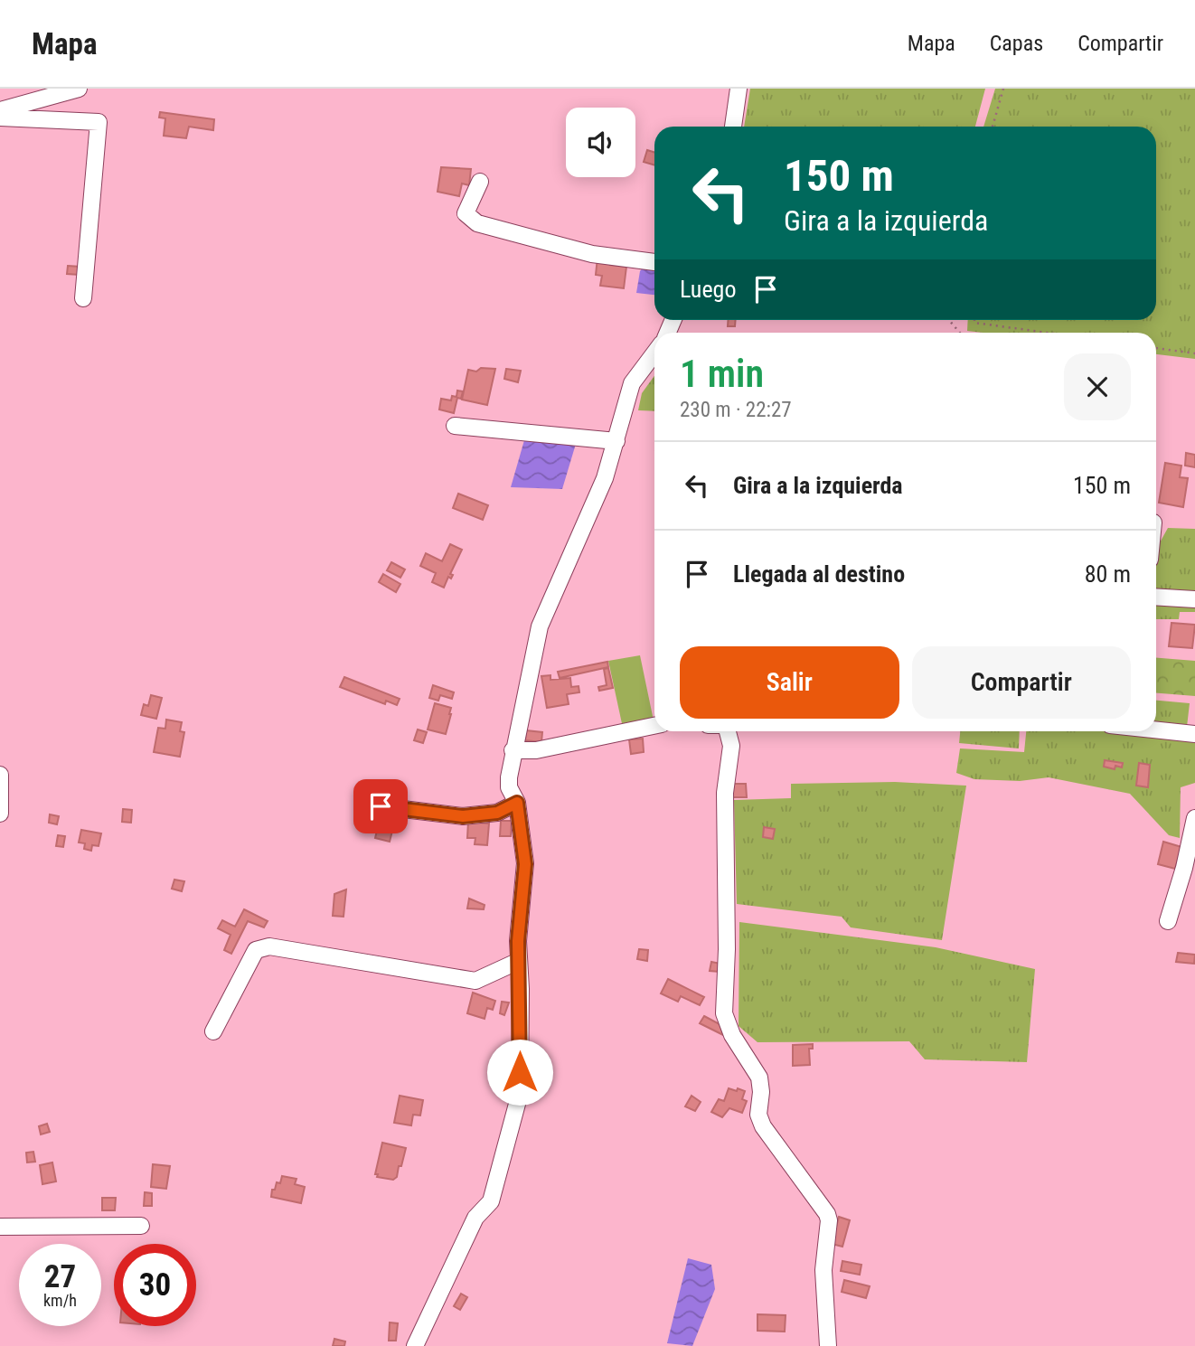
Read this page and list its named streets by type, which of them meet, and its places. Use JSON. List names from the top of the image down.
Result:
{
  "page": {
    "header": "Mapa",
    "nav": ["Mapa", "Capas", "Compartir"],
    "turn": ["150 m", "Gira a la izquierda"],
    "then": "Luego",
    "heading": ["1 min", "230 m · 22:27"],
    "list": [
      {
        "name": "Gira a la izquierda",
        "value": "150 m"
      },
      {
        "name": "Llegada al destino",
        "value": "80 m"
      }
    ],
    "buttons": ["Salir", "Compartir"],
    "speed": "27 km/h",
    "limit": "30"
  }
}
